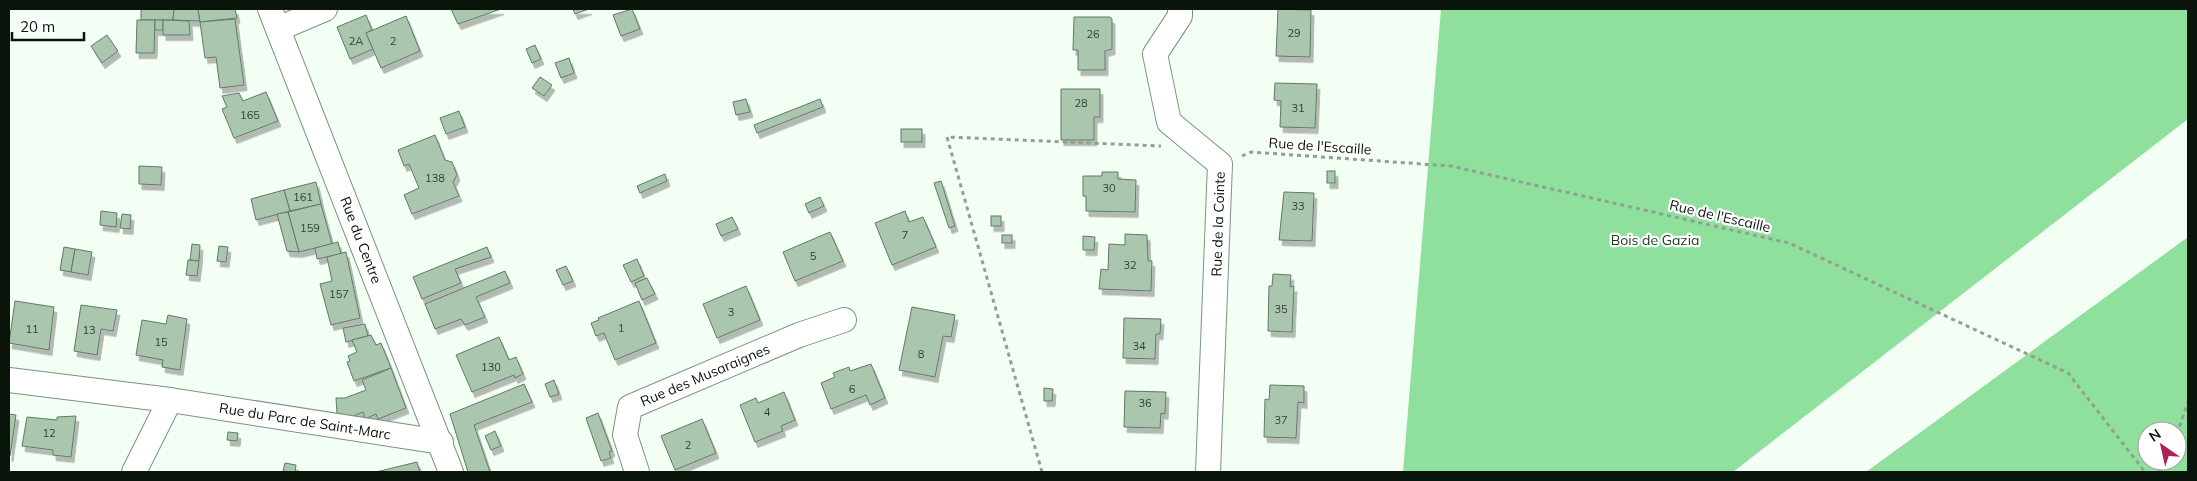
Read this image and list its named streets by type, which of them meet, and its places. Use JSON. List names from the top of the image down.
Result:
{
  "streets": {
    "street": [
      "Rue de la Cointe",
      "Rue du Centre",
      "Rue des Musaraignes",
      "Rue du Parc de Saint-Marc"
    ],
    "path": ["Rue de l'Escaille"]
  },
  "crossings": [
    ["Rue de l'Escaille", "Rue de la Cointe"],
    ["Rue du Centre", "Rue du Parc de Saint-Marc"]
  ],
  "parks": ["Bois de Gazia"],
  "house_numbers": [
    "29",
    "26",
    "2A",
    "2",
    "28",
    "31",
    "165",
    "138",
    "30",
    "161",
    "33",
    "159",
    "7",
    "5",
    "32",
    "157",
    "35",
    "3",
    "1",
    "11",
    "13",
    "15",
    "34",
    "8",
    "130",
    "6",
    "36",
    "4",
    "37",
    "12",
    "2"
  ],
  "scale_bar": "20 m",
  "north": "top left"
}
